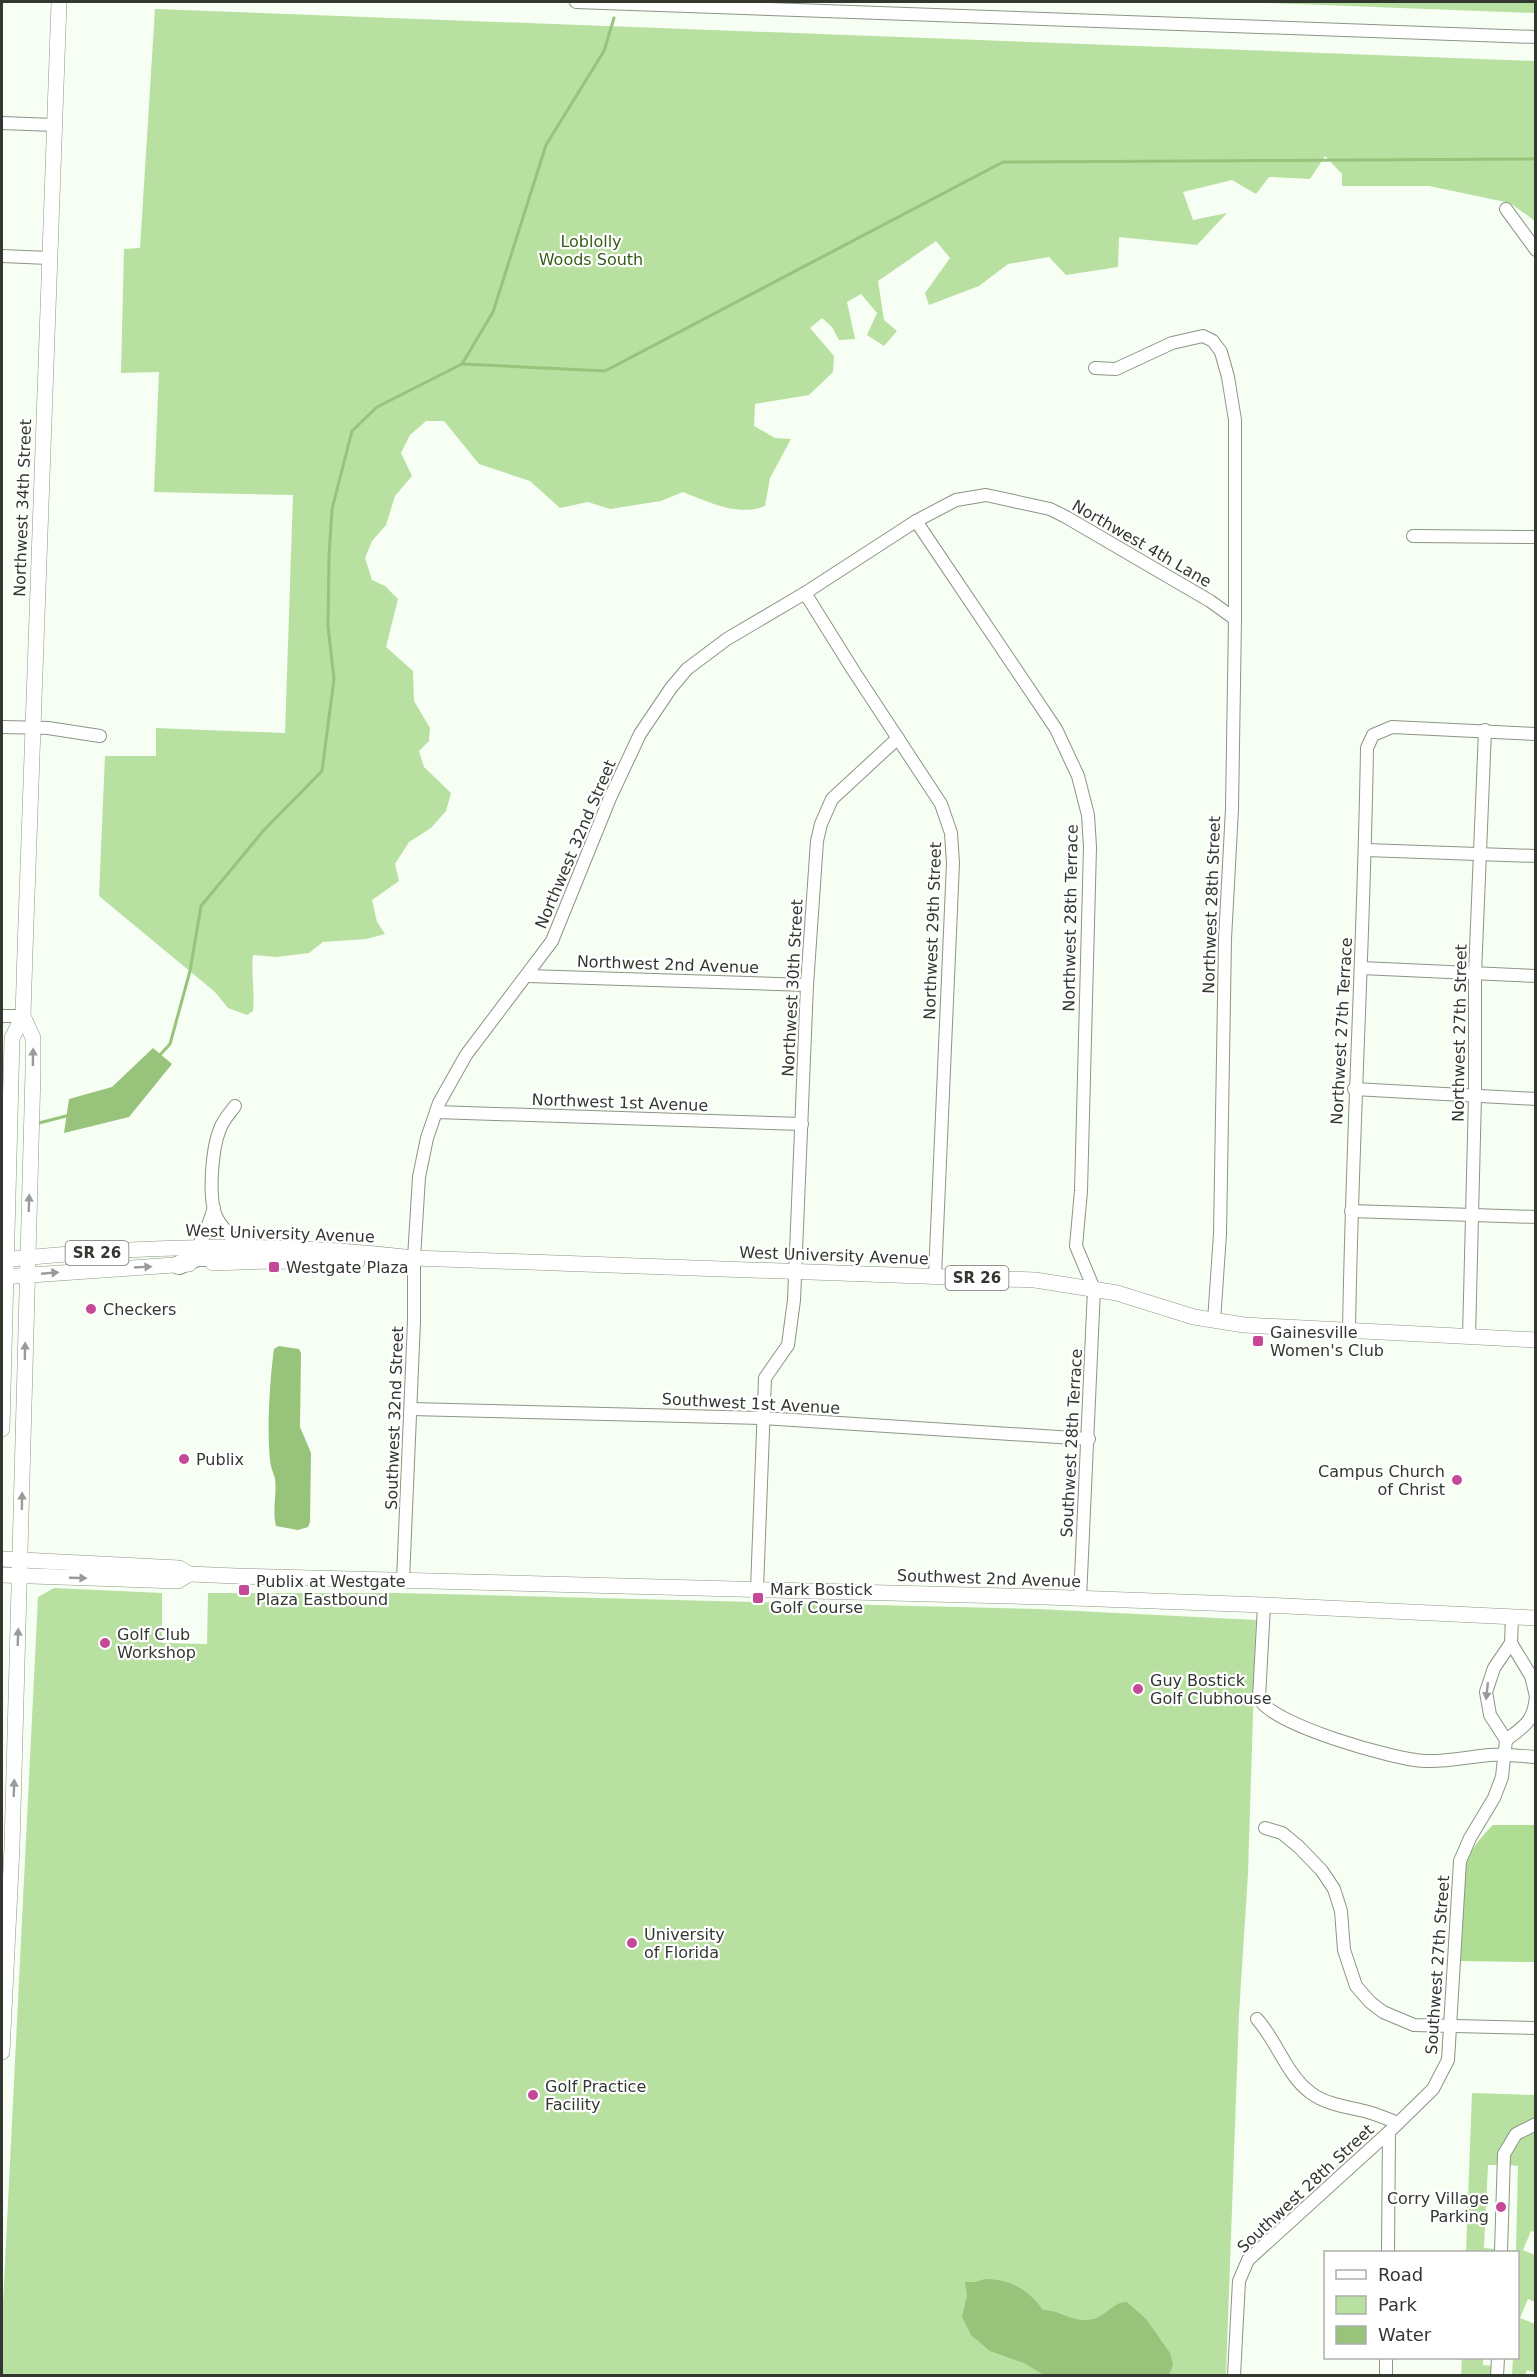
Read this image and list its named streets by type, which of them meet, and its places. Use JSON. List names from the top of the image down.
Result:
{
  "streets": {
    "main road": [
      "Northwest 34th Street",
      "West University Avenue",
      "SR 26",
      "Southwest 2nd Avenue"
    ],
    "street": [
      "Northwest 4th Lane",
      "Northwest 32nd Street",
      "Northwest 28th Street",
      "Northwest 28th Terrace",
      "Northwest 29th Street",
      "Northwest 2nd Avenue",
      "Northwest 30th Street",
      "Northwest 27th Terrace",
      "Northwest 27th Street",
      "Northwest 1st Avenue",
      "Southwest 1st Avenue",
      "Southwest 32nd Street",
      "Southwest 28th Terrace",
      "Southwest 27th Street",
      "Southwest 28th Street"
    ]
  },
  "crossings": [
    ["Northwest 34th Street", "West University Avenue"],
    ["Northwest 34th Street", "Southwest 2nd Avenue"],
    ["Northwest 4th Lane", "Northwest 32nd Street"],
    ["Northwest 4th Lane", "Northwest 28th Street"],
    ["Northwest 4th Lane", "Northwest 28th Terrace"],
    ["Northwest 4th Lane", "Northwest 29th Street"],
    ["Northwest 32nd Street", "Northwest 29th Street"],
    ["Northwest 32nd Street", "Northwest 2nd Avenue"],
    ["Northwest 32nd Street", "Northwest 1st Avenue"],
    ["Northwest 32nd Street", "West University Avenue"],
    ["Northwest 32nd Street", "Southwest 32nd Street"],
    ["Northwest 28th Street", "West University Avenue"],
    ["Northwest 28th Terrace", "West University Avenue"],
    ["Northwest 28th Terrace", "Southwest 28th Terrace"],
    ["Northwest 29th Street", "Northwest 30th Street"],
    ["Northwest 29th Street", "West University Avenue"],
    ["Northwest 2nd Avenue", "Northwest 30th Street"],
    ["Northwest 30th Street", "Northwest 1st Avenue"],
    ["Northwest 30th Street", "West University Avenue"],
    ["Northwest 30th Street", "Southwest 1st Avenue"],
    ["Northwest 30th Street", "Southwest 2nd Avenue"],
    ["Northwest 27th Terrace", "Northwest 27th Street"],
    ["Northwest 27th Terrace", "West University Avenue"],
    ["Northwest 27th Street", "West University Avenue"],
    ["West University Avenue", "Southwest 32nd Street"],
    ["West University Avenue", "Southwest 28th Terrace"],
    ["Southwest 1st Avenue", "Southwest 32nd Street"],
    ["Southwest 1st Avenue", "Southwest 28th Terrace"],
    ["Southwest 32nd Street", "Southwest 2nd Avenue"],
    ["Southwest 28th Terrace", "Southwest 2nd Avenue"],
    ["Southwest 27th Street", "Southwest 28th Street"]
  ],
  "parks": ["Loblolly Woods South"],
  "places": {
    "transit": [
      "Westgate Plaza",
      "Gainesville Women's Club",
      "Publix at Westgate Plaza Eastbound",
      "Mark Bostick Golf Course"
    ],
    "other": [
      "Checkers",
      "Publix",
      "Campus Church of Christ",
      "Golf Club Workshop",
      "Guy Bostick Golf Clubhouse",
      "University of Florida",
      "Golf Practice Facility",
      "Corry Village Parking"
    ]
  },
  "legend": ["Road", "Park", "Water"]
}
